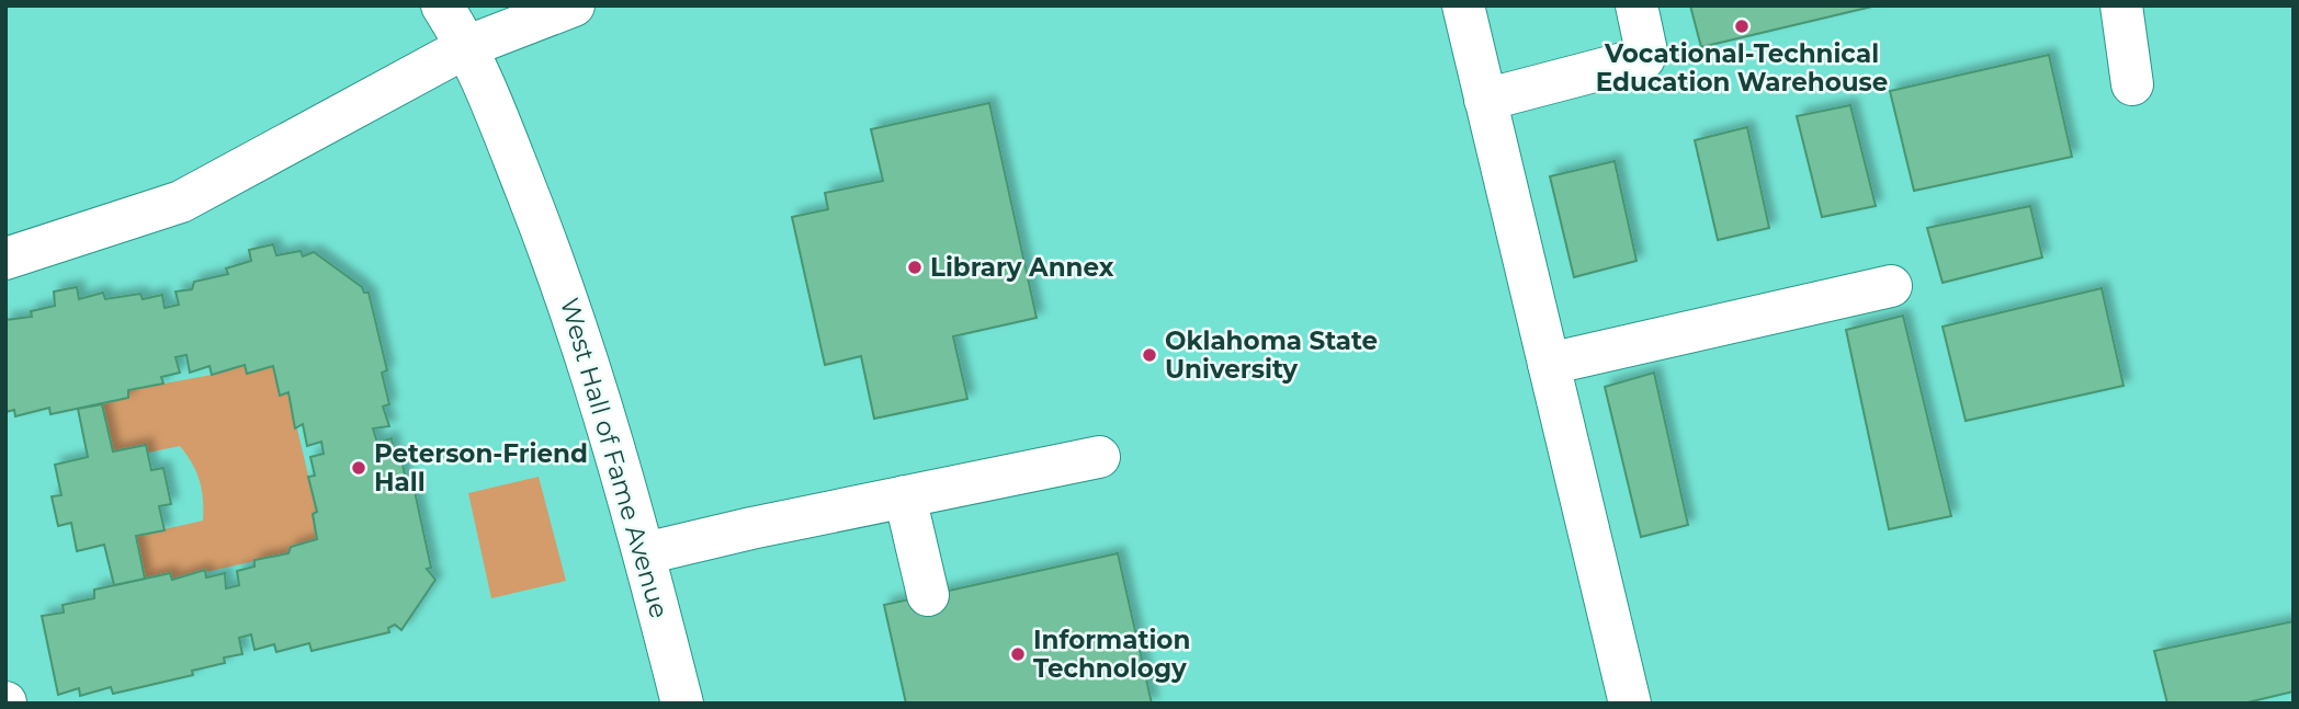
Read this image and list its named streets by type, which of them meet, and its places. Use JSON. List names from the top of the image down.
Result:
{
  "streets": {
    "main road": ["West Hall of Fame Avenue"]
  },
  "places": [
    "Vocational-Technical Education Warehouse",
    "Library Annex",
    "Oklahoma State University",
    "Peterson-Friend Hall",
    "Information Technology"
  ]
}
